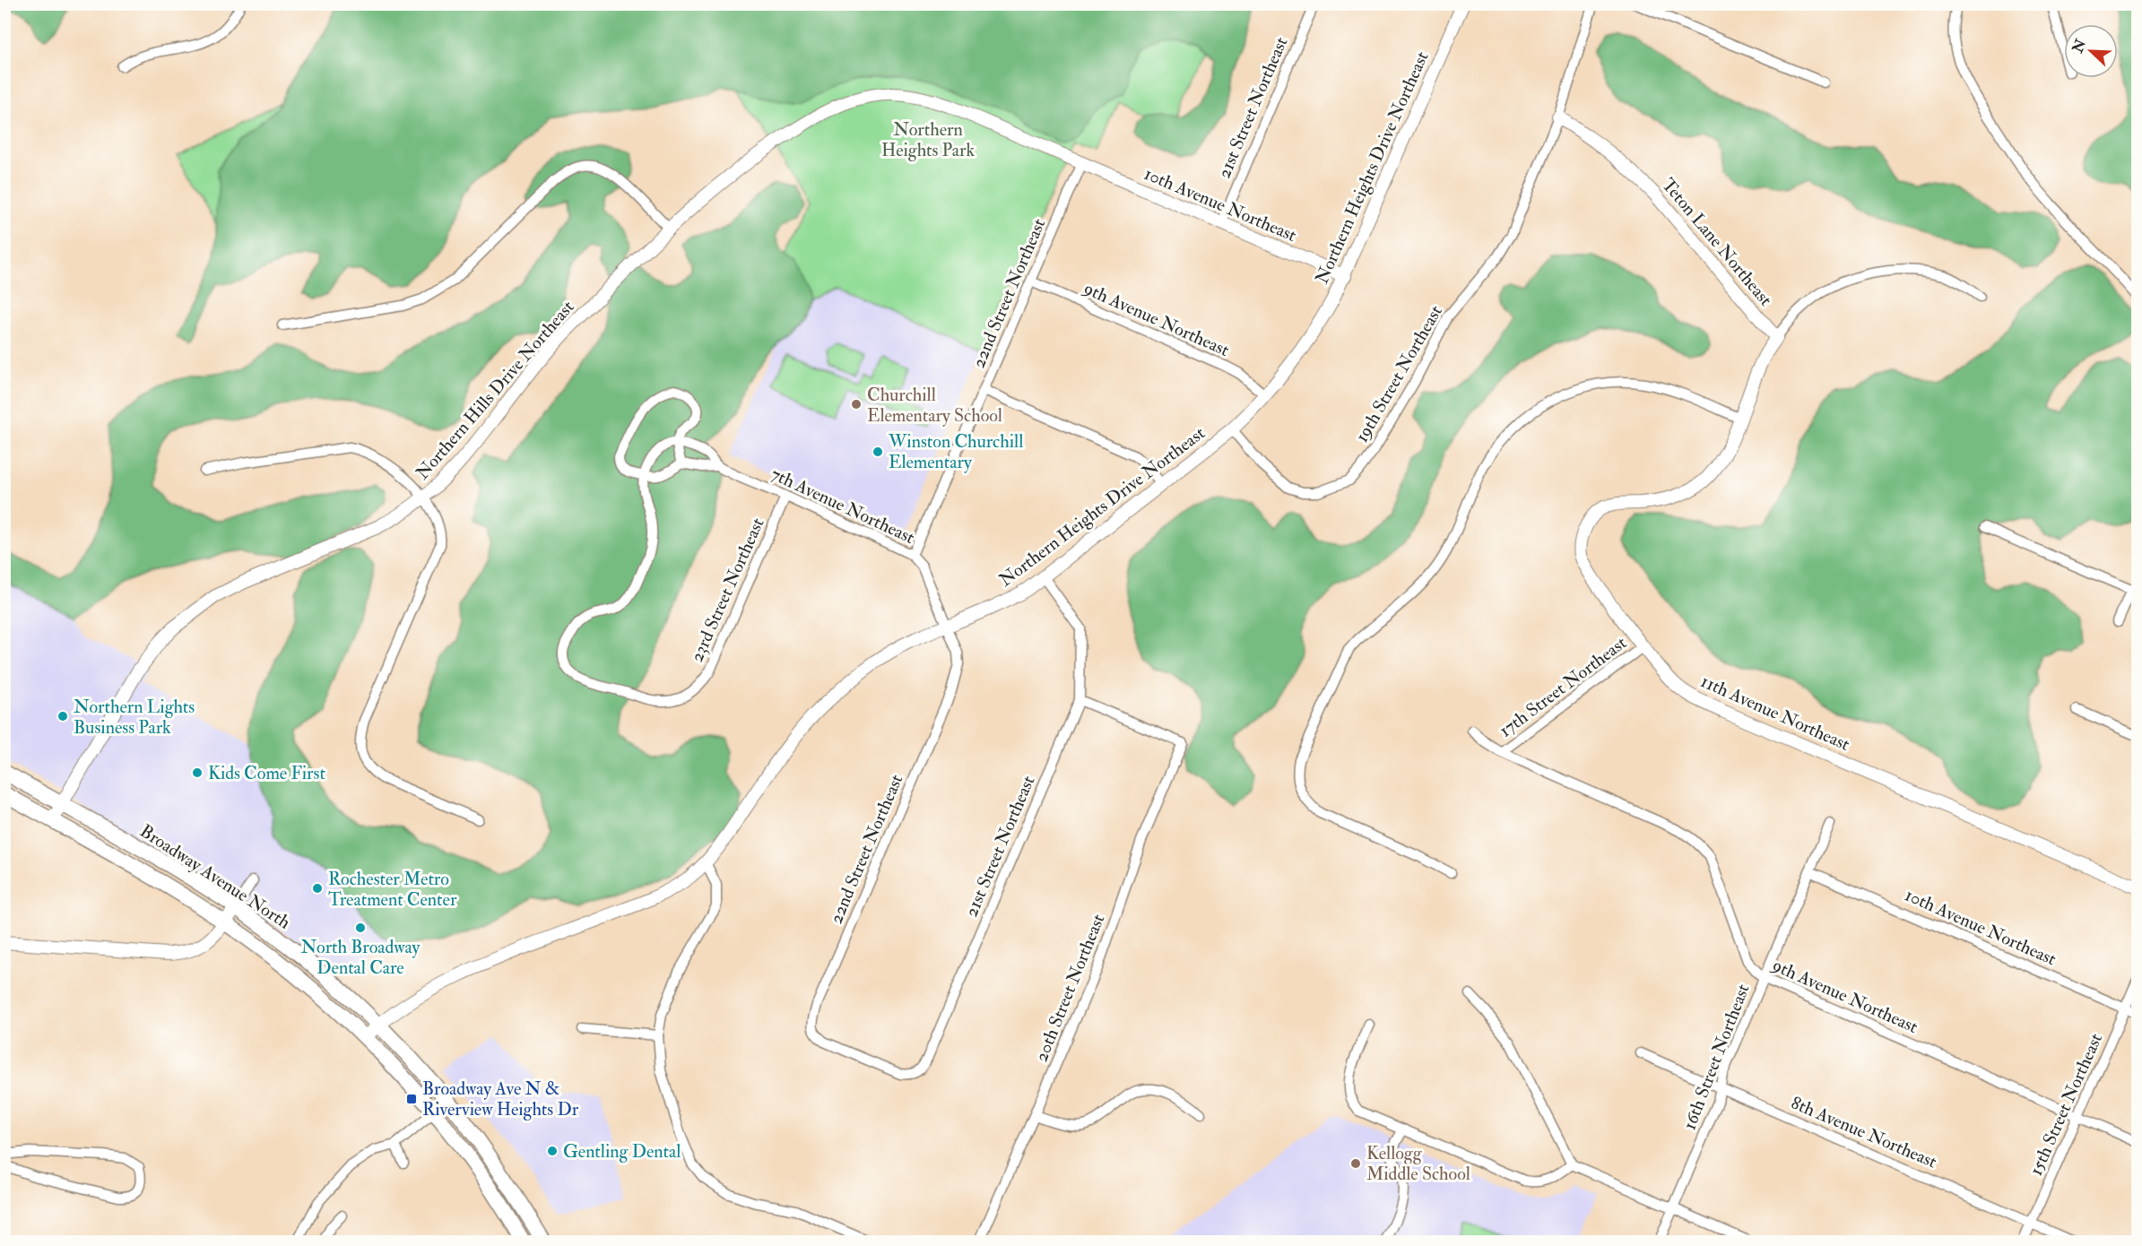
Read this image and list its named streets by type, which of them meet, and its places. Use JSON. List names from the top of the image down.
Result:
{
  "streets": {
    "main road": ["Broadway Avenue North"],
    "street": [
      "21st Street Northeast",
      "Northern Heights Drive Northeast",
      "10th Avenue Northeast",
      "Teton Lane Northeast",
      "22nd Street Northeast",
      "9th Avenue Northeast",
      "19th Street Northeast",
      "Northern Hills Drive Northeast",
      "7th Avenue Northeast",
      "23rd Street Northeast",
      "17th Street Northeast",
      "11th Avenue Northeast",
      "20th Street Northeast",
      "16th Street Northeast",
      "15th Street Northeast",
      "8th Avenue Northeast"
    ]
  },
  "crossings": [
    ["21st Street Northeast", "Northern Heights Drive Northeast"],
    ["21st Street Northeast", "10th Avenue Northeast"],
    ["21st Street Northeast", "22nd Street Northeast"],
    ["21st Street Northeast", "20th Street Northeast"],
    ["Northern Heights Drive Northeast", "10th Avenue Northeast"],
    ["Northern Heights Drive Northeast", "22nd Street Northeast"],
    ["Northern Heights Drive Northeast", "9th Avenue Northeast"],
    ["Northern Heights Drive Northeast", "19th Street Northeast"],
    ["Northern Heights Drive Northeast", "7th Avenue Northeast"],
    ["Northern Heights Drive Northeast", "Broadway Avenue North"],
    ["10th Avenue Northeast", "22nd Street Northeast"],
    ["10th Avenue Northeast", "Northern Hills Drive Northeast"],
    ["10th Avenue Northeast", "16th Street Northeast"],
    ["10th Avenue Northeast", "15th Street Northeast"],
    ["Teton Lane Northeast", "19th Street Northeast"],
    ["22nd Street Northeast", "9th Avenue Northeast"],
    ["22nd Street Northeast", "Northern Hills Drive Northeast"],
    ["22nd Street Northeast", "7th Avenue Northeast"],
    ["9th Avenue Northeast", "17th Street Northeast"],
    ["9th Avenue Northeast", "16th Street Northeast"],
    ["9th Avenue Northeast", "15th Street Northeast"],
    ["Northern Hills Drive Northeast", "Broadway Avenue North"],
    ["7th Avenue Northeast", "23rd Street Northeast"],
    ["17th Street Northeast", "11th Avenue Northeast"],
    ["16th Street Northeast", "8th Avenue Northeast"],
    ["15th Street Northeast", "8th Avenue Northeast"]
  ],
  "parks": ["Northern Heights Park"],
  "places": {
    "other": [
      "Churchill Elementary School",
      "Winston Churchill Elementary",
      "Northern Lights Business Park",
      "Kids Come First",
      "Rochester Metro Treatment Center",
      "North Broadway Dental Care",
      "Gentling Dental",
      "Kellogg Middle School"
    ],
    "transit": ["Broadway Ave N & Riverview Heights Dr"]
  },
  "north": "top left"
}
